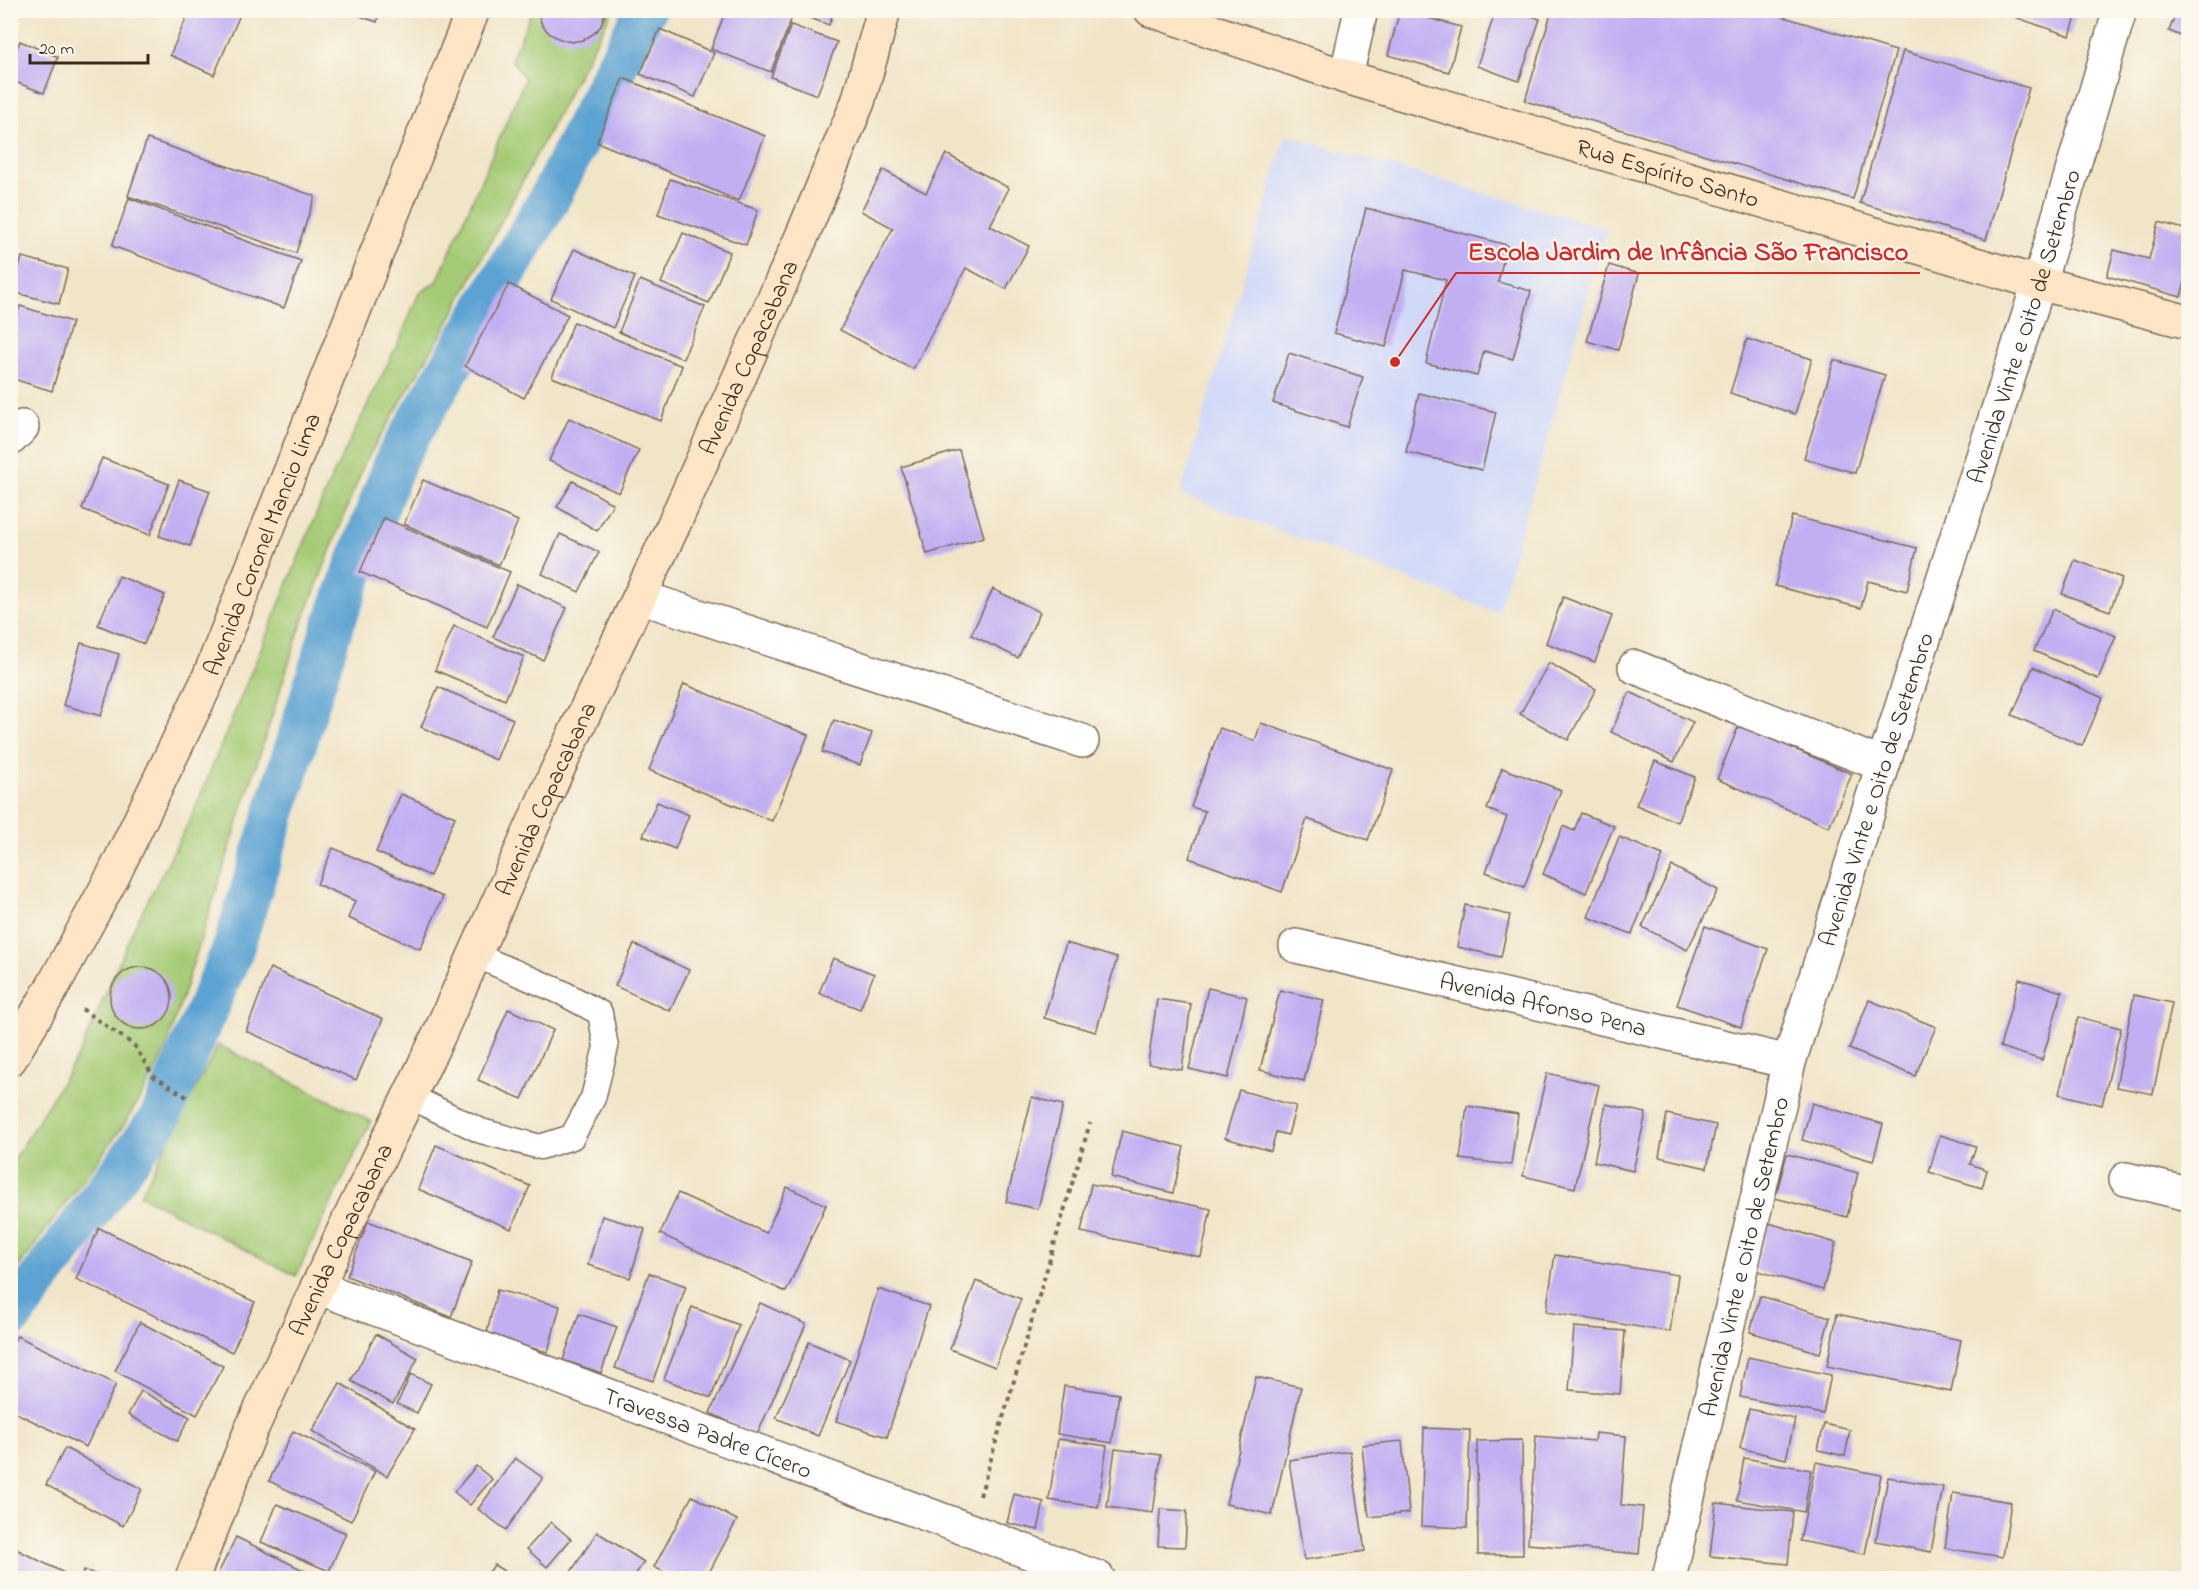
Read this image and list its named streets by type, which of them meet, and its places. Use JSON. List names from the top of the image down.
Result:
{
  "streets": {
    "street": [
      "Rua Espírito Santo",
      "Avenida Vinte e Oito de Setembro",
      "Avenida Copacabana",
      "Avenida Coronel Mancio Lima",
      "Avenida Afonso Pena",
      "Travessa Padre Cícero"
    ]
  },
  "crossings": [
    ["Rua Espírito Santo", "Avenida Vinte e Oito de Setembro"],
    ["Avenida Vinte e Oito de Setembro", "Avenida Afonso Pena"],
    ["Avenida Copacabana", "Travessa Padre Cícero"]
  ],
  "places": ["Escola Jardim de Infância São Francisco"],
  "scale_bar": "20 m"
}
